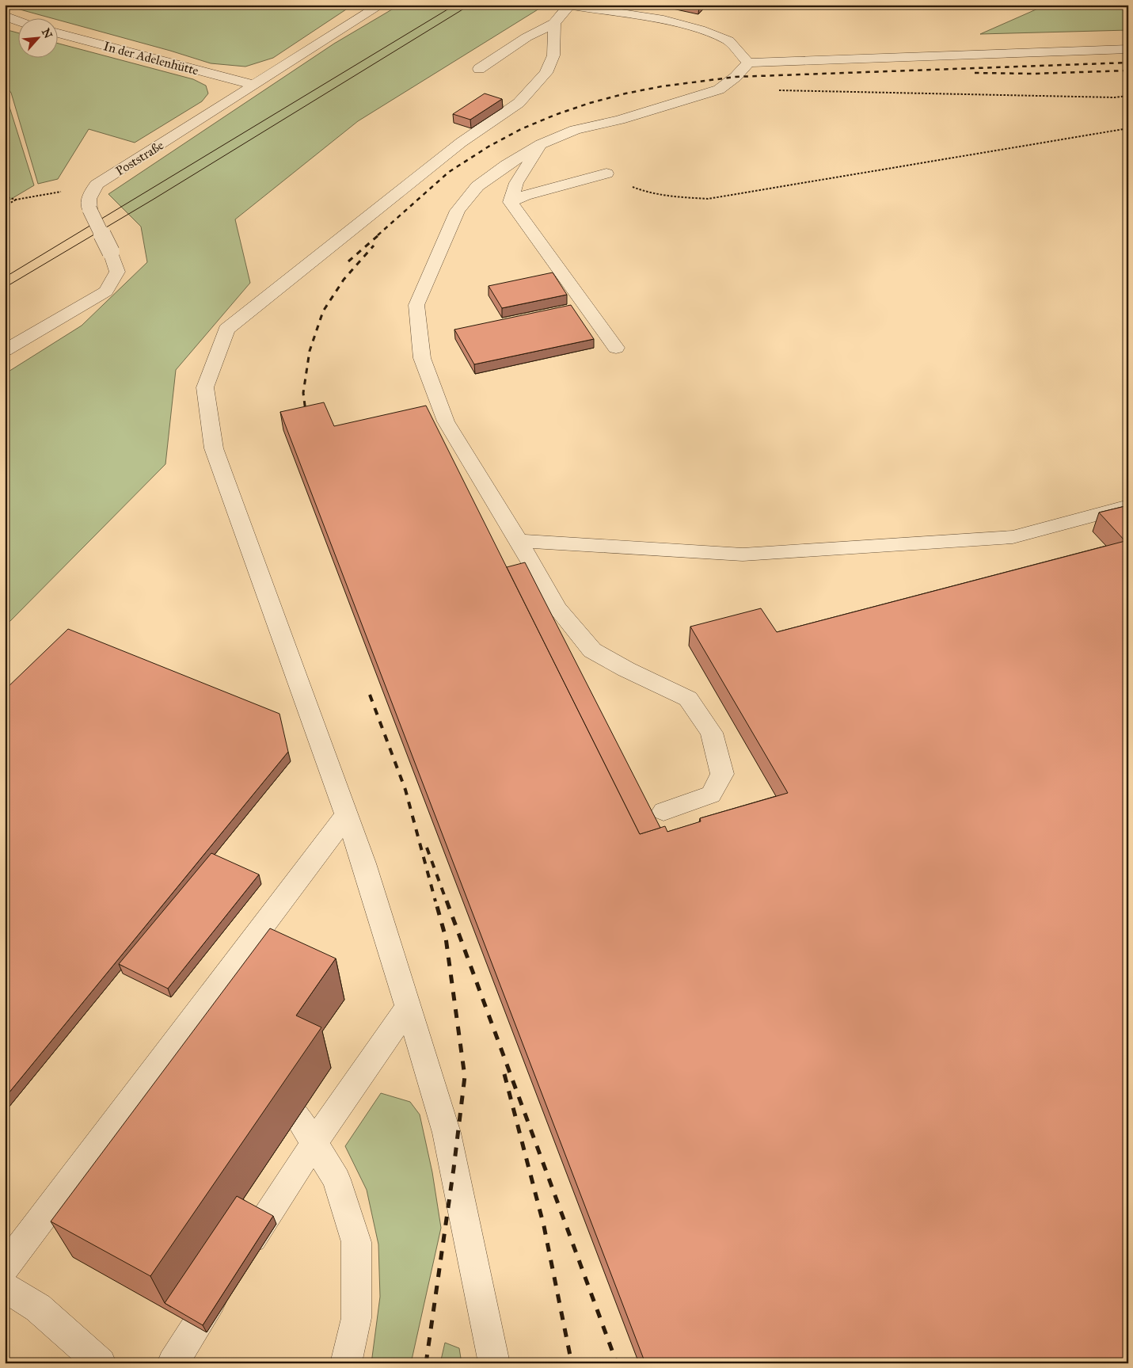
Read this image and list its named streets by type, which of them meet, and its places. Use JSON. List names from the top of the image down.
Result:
{
  "streets": {
    "street": ["In der Adelenhütte", "Poststraße"]
  },
  "crossings": [
    ["In der Adelenhütte", "Poststraße"]
  ],
  "north": "top right"
}
